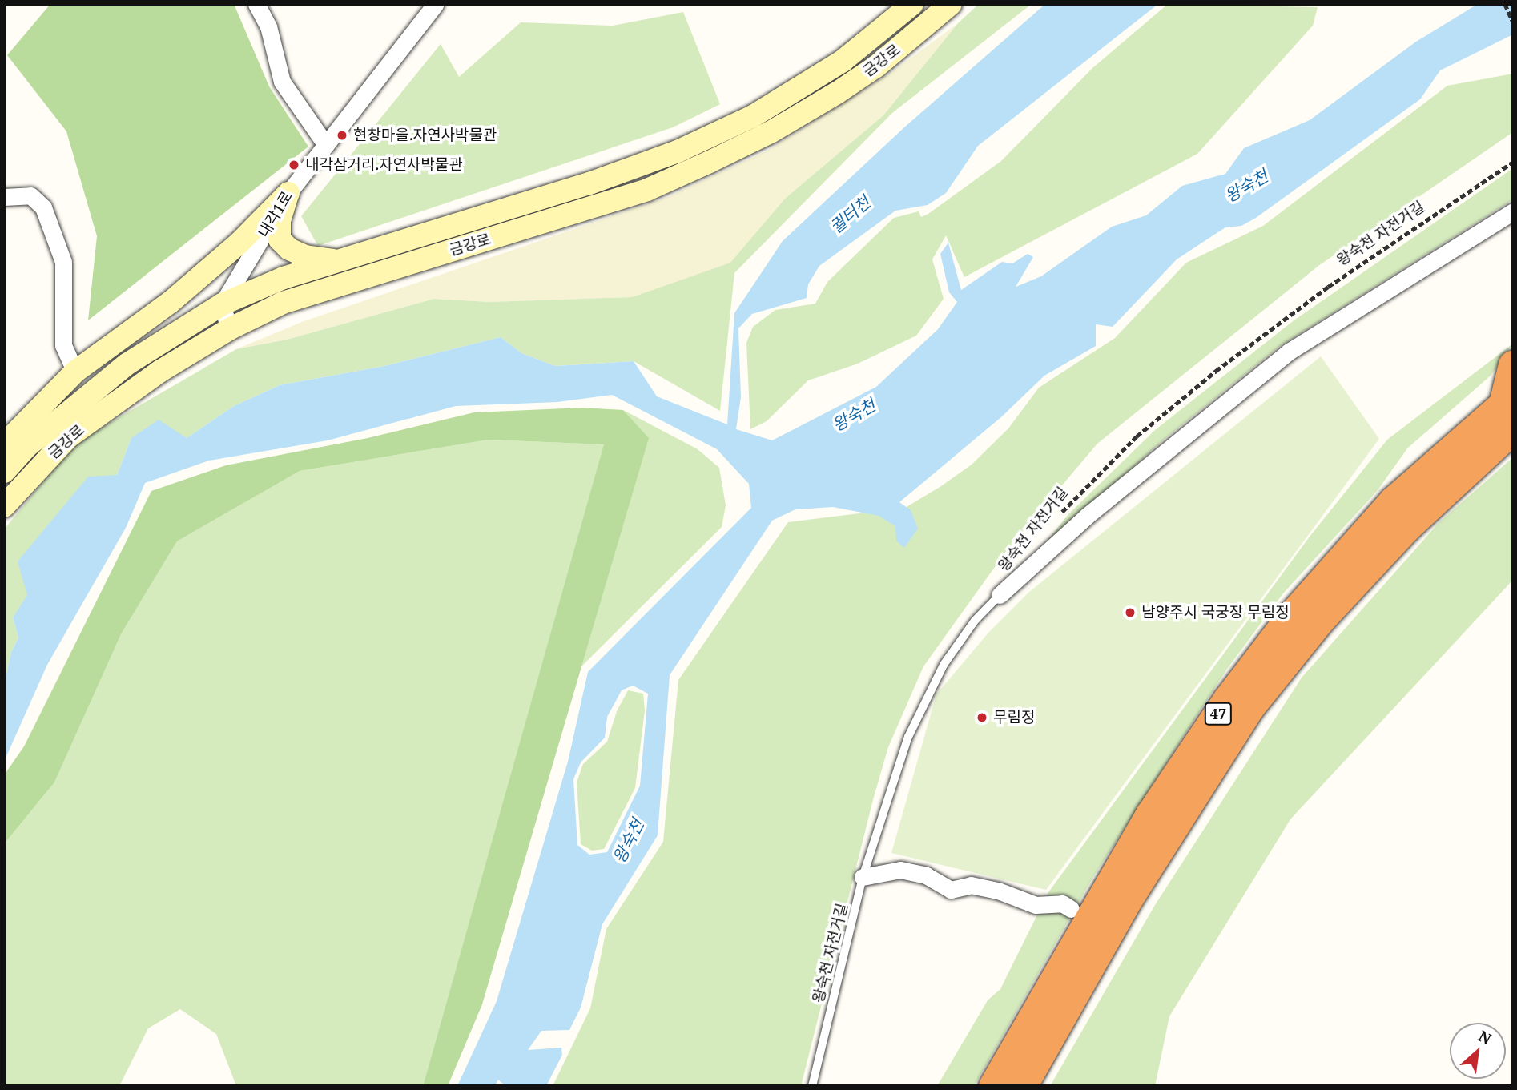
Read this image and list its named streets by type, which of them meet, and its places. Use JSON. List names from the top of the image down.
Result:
{
  "streets": {
    "highway": ["47"],
    "main road": ["금강로"],
    "street": ["내각1로"],
    "lane": ["왕숙천 자전거길"]
  },
  "crossings": [
    ["금강로", "내각1로"]
  ],
  "water": ["왕숙천", "궐터천"],
  "places": [
    "현창마을.자연사박물관",
    "내각삼거리.자연사박물관",
    "남양주시 국궁장 무림정",
    "무림정"
  ],
  "north": "top right"
}
